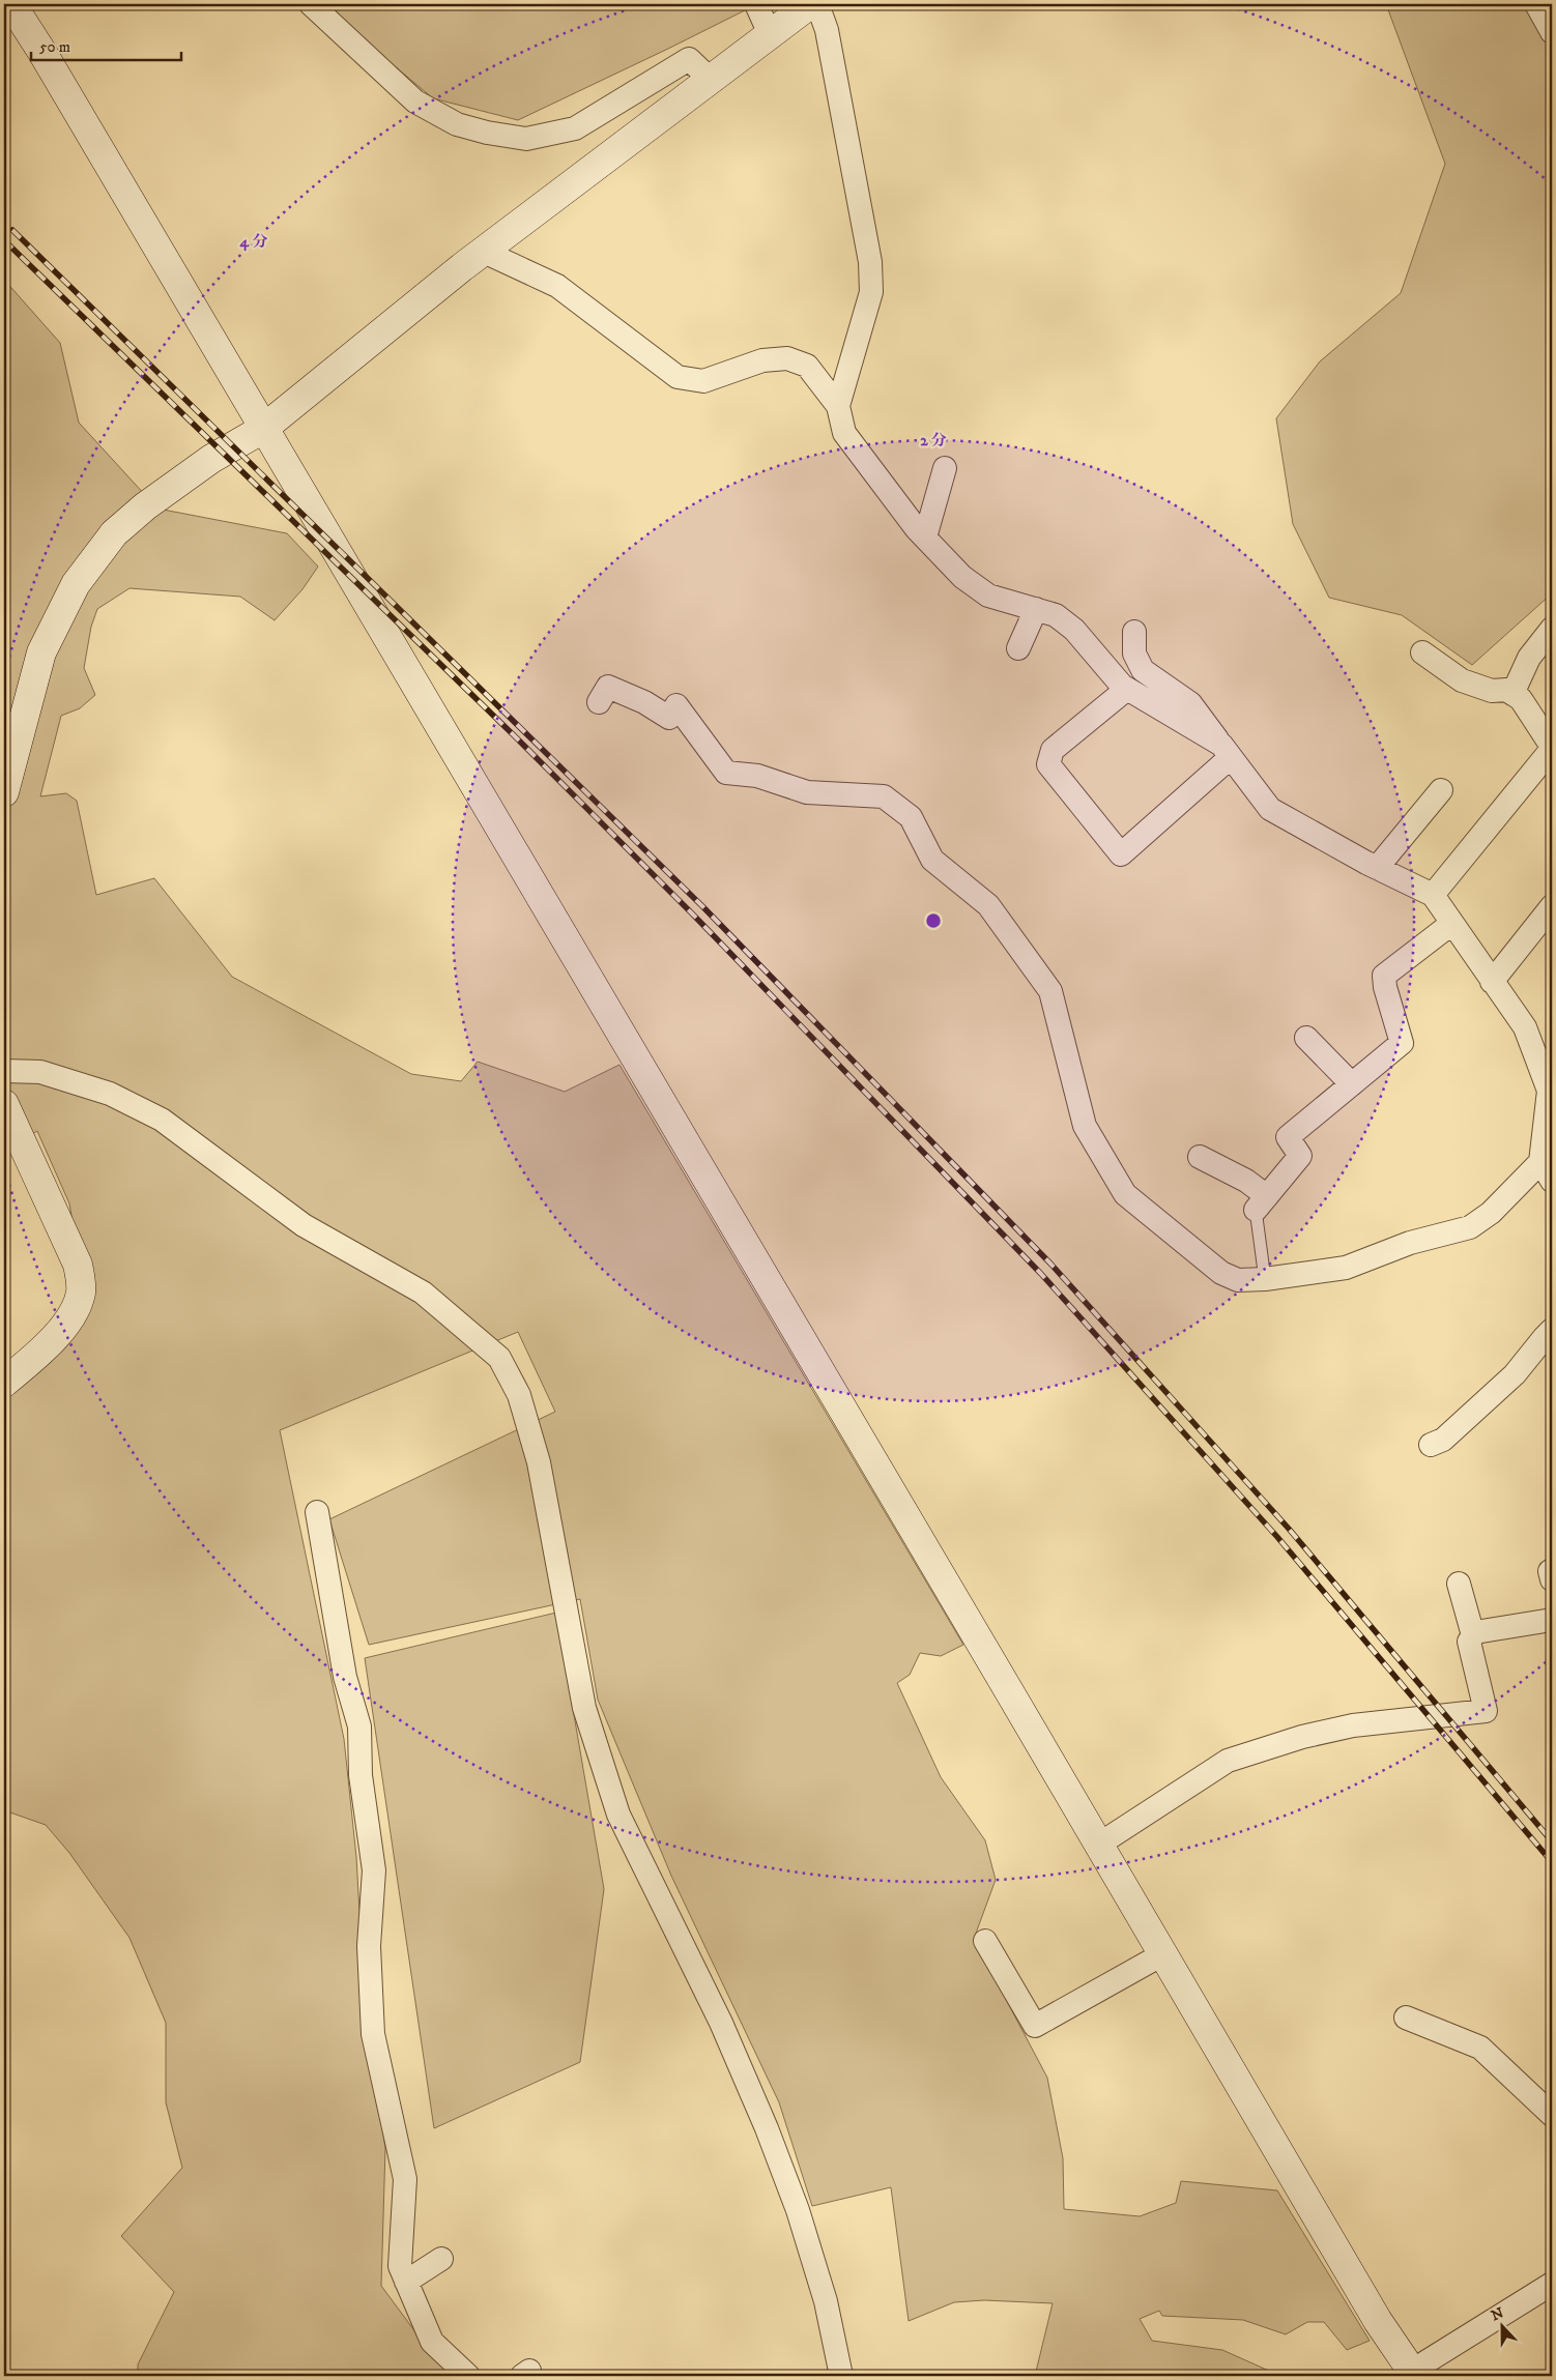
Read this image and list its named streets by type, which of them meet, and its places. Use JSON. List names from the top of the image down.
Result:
{
  "scale_bar": "50 m",
  "north": "top",
  "rings": ["4 分", "2 分"]
}
